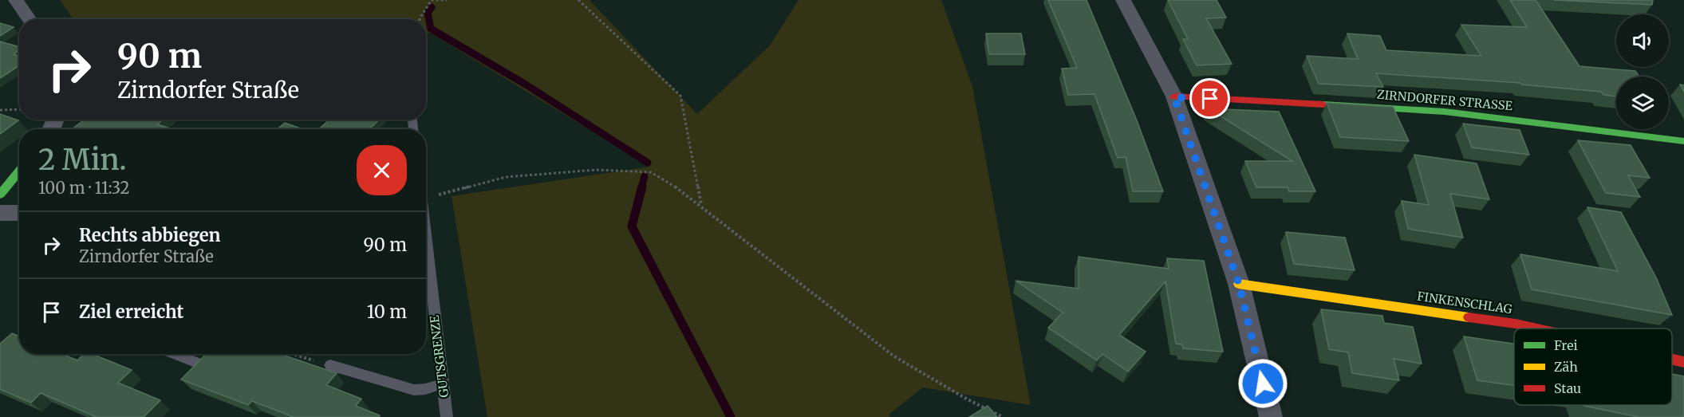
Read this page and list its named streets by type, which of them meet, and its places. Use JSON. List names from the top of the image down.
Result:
{
  "streets": {
    "street": ["ZIRNDORFER STRASSE", "FINKENSCHLAG"],
    "lane": ["GUTSGRENZE"]
  },
  "legend": ["Frei", "Zäh", "Stau"],
  "page": {
    "turn": ["90 m", "Zirndorfer Straße"],
    "heading": ["2 Min.", "100 m · 11:32"],
    "list": [
      {
        "name": "Rechts abbiegen",
        "note": "Zirndorfer Straße",
        "value": "90 m"
      },
      {
        "name": "Ziel erreicht",
        "value": "10 m"
      }
    ]
  }
}
